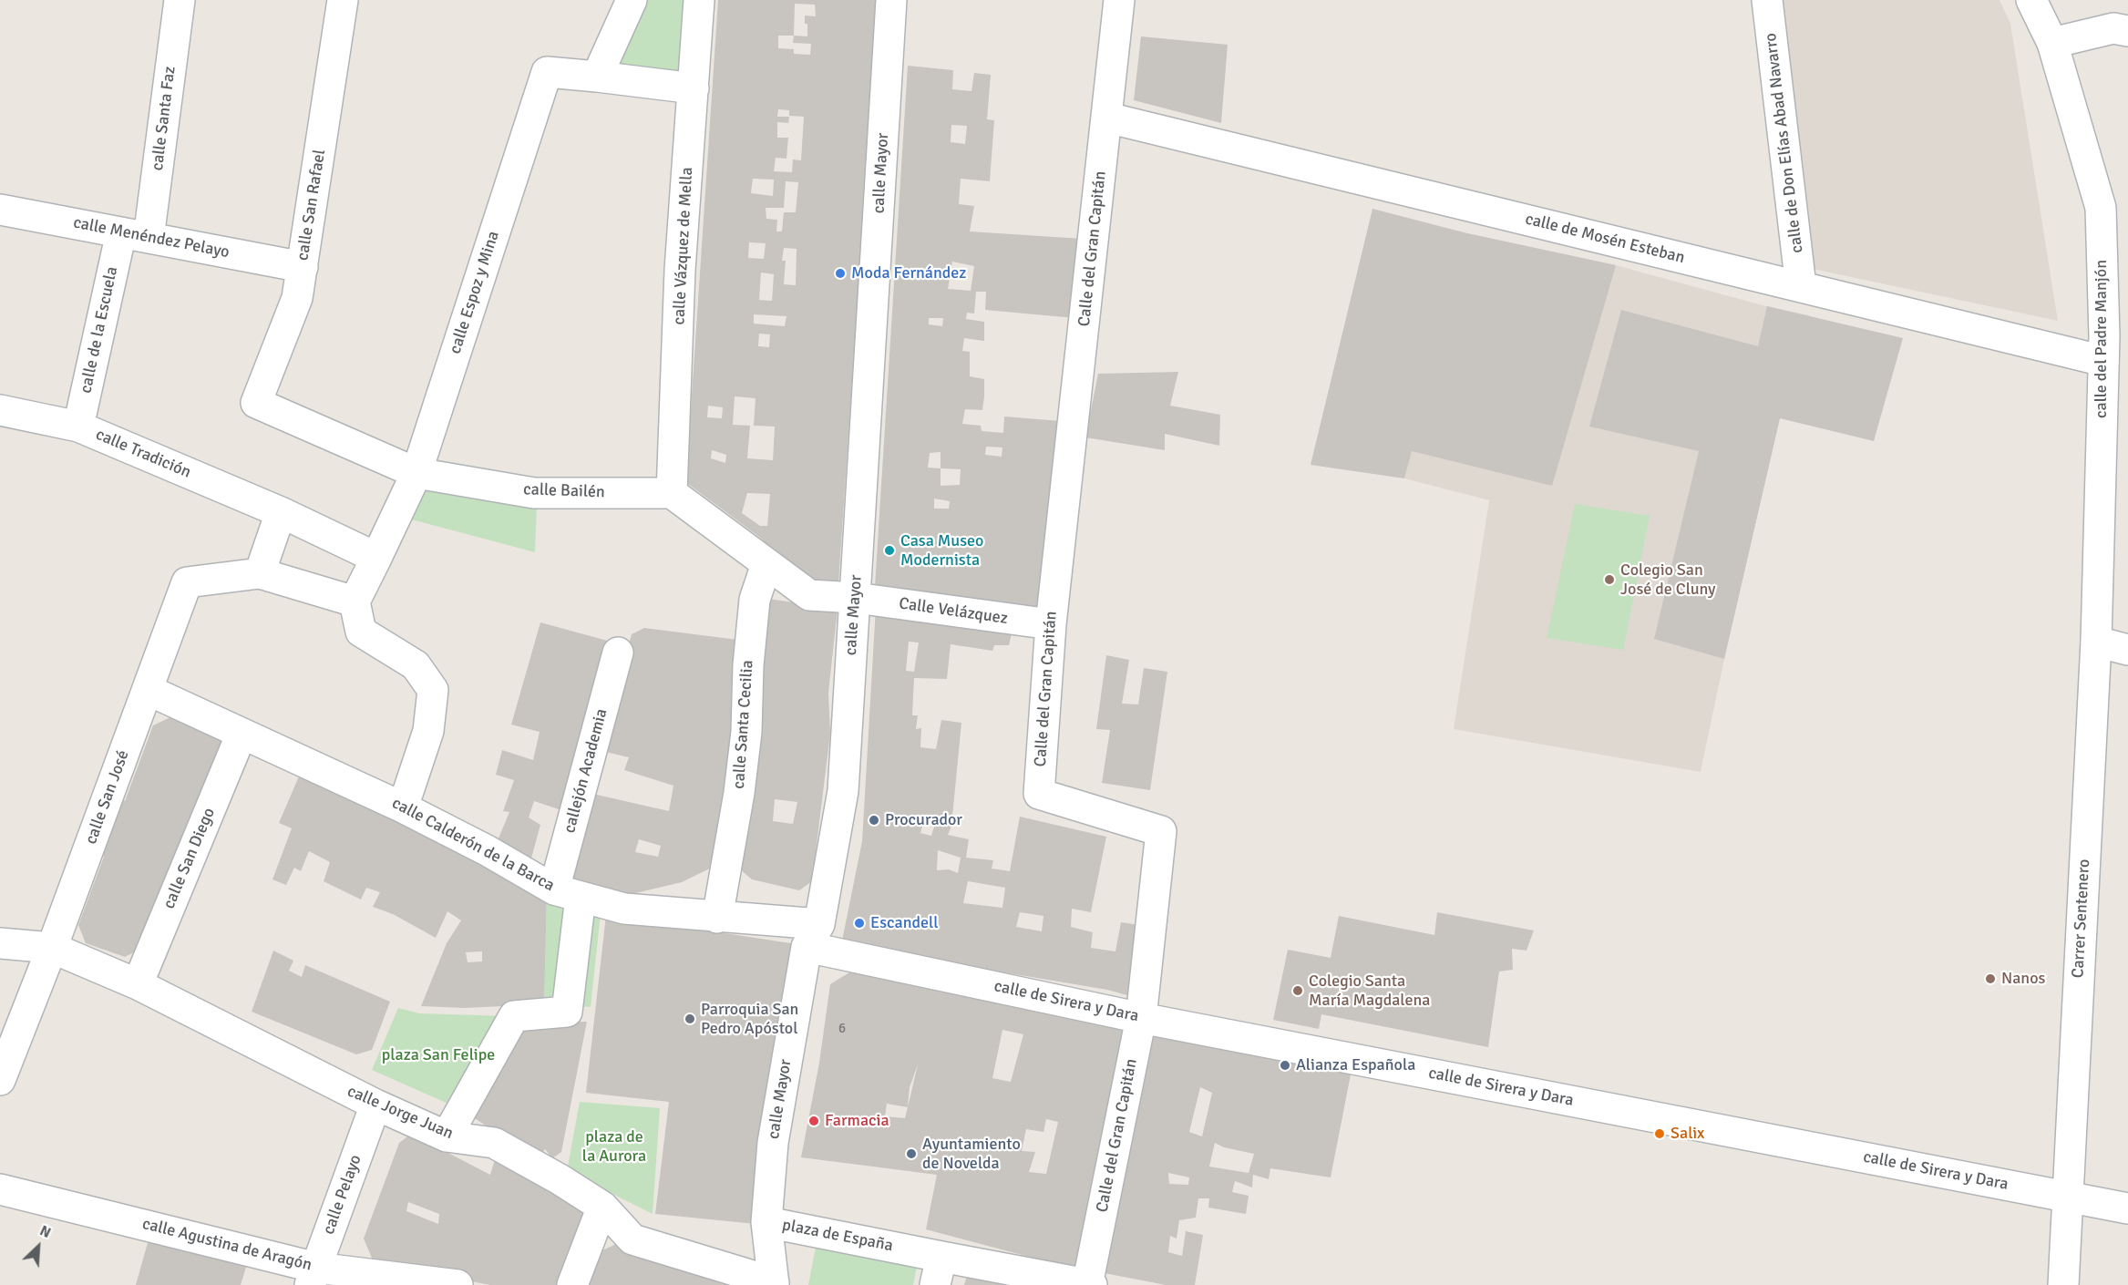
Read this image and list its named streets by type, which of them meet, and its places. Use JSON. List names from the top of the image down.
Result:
{
  "streets": {
    "street": [
      "calle Santa Faz",
      "calle de Don Elías Abad Navarro",
      "calle Mayor",
      "calle San Rafael",
      "calle Menéndez Pelayo",
      "calle de Mosén Esteban",
      "calle Vázquez de Mella",
      "Calle del Gran Capitán",
      "calle Espoz y Mina",
      "calle de la Escuela",
      "calle del Padre Manjón",
      "calle Tradición",
      "calle Bailén",
      "Calle Velázquez",
      "calle Santa Cecilia",
      "callejón Academia",
      "calle San José",
      "calle Calderón de la Barca",
      "calle San Diego",
      "Carrer Sentenero",
      "calle de Sirera y Dara",
      "calle Jorge Juan",
      "calle Pelayo",
      "plaza de España",
      "calle Agustina de Aragón"
    ]
  },
  "crossings": [
    ["calle Santa Faz", "calle Menéndez Pelayo"],
    ["calle Santa Faz", "calle de la Escuela"],
    ["calle de Don Elías Abad Navarro", "calle de Mosén Esteban"],
    ["calle Mayor", "Calle Velázquez"],
    ["calle Mayor", "calle Calderón de la Barca"],
    ["calle Mayor", "calle de Sirera y Dara"],
    ["calle Mayor", "plaza de España"],
    ["calle San Rafael", "calle Menéndez Pelayo"],
    ["calle San Rafael", "calle Bailén"],
    ["calle Menéndez Pelayo", "calle de la Escuela"],
    ["calle de Mosén Esteban", "Calle del Gran Capitán"],
    ["calle de Mosén Esteban", "calle del Padre Manjón"],
    ["calle Vázquez de Mella", "calle Espoz y Mina"],
    ["calle Vázquez de Mella", "calle Bailén"],
    ["Calle del Gran Capitán", "Calle Velázquez"],
    ["Calle del Gran Capitán", "calle de Sirera y Dara"],
    ["Calle del Gran Capitán", "plaza de España"],
    ["calle Espoz y Mina", "calle Tradición"],
    ["calle Espoz y Mina", "calle Bailén"],
    ["calle de la Escuela", "calle Tradición"],
    ["calle del Padre Manjón", "Carrer Sentenero"],
    ["calle Santa Cecilia", "calle Calderón de la Barca"],
    ["callejón Academia", "calle Calderón de la Barca"],
    ["callejón Academia", "calle Jorge Juan"],
    ["calle San José", "calle Calderón de la Barca"],
    ["calle San José", "calle Jorge Juan"],
    ["calle Calderón de la Barca", "calle San Diego"],
    ["calle Calderón de la Barca", "calle de Sirera y Dara"],
    ["calle San Diego", "calle Jorge Juan"],
    ["Carrer Sentenero", "calle de Sirera y Dara"],
    ["calle Jorge Juan", "calle Pelayo"],
    ["calle Jorge Juan", "plaza de España"],
    ["calle Pelayo", "calle Agustina de Aragón"]
  ],
  "parks": ["plaza San Felipe", "plaza de la Aurora"],
  "places": [
    "Moda Fernández",
    "Casa Museo Modernista",
    "Colegio San José de Cluny",
    "Procurador",
    "Escandell",
    "Nanos",
    "Colegio Santa María Magdalena",
    "Parroquia San Pedro Apóstol",
    "Alianza Española",
    "Farmacia",
    "Salix",
    "Ayuntamiento de Novelda"
  ],
  "house_numbers": ["6"],
  "north": "top right"
}
